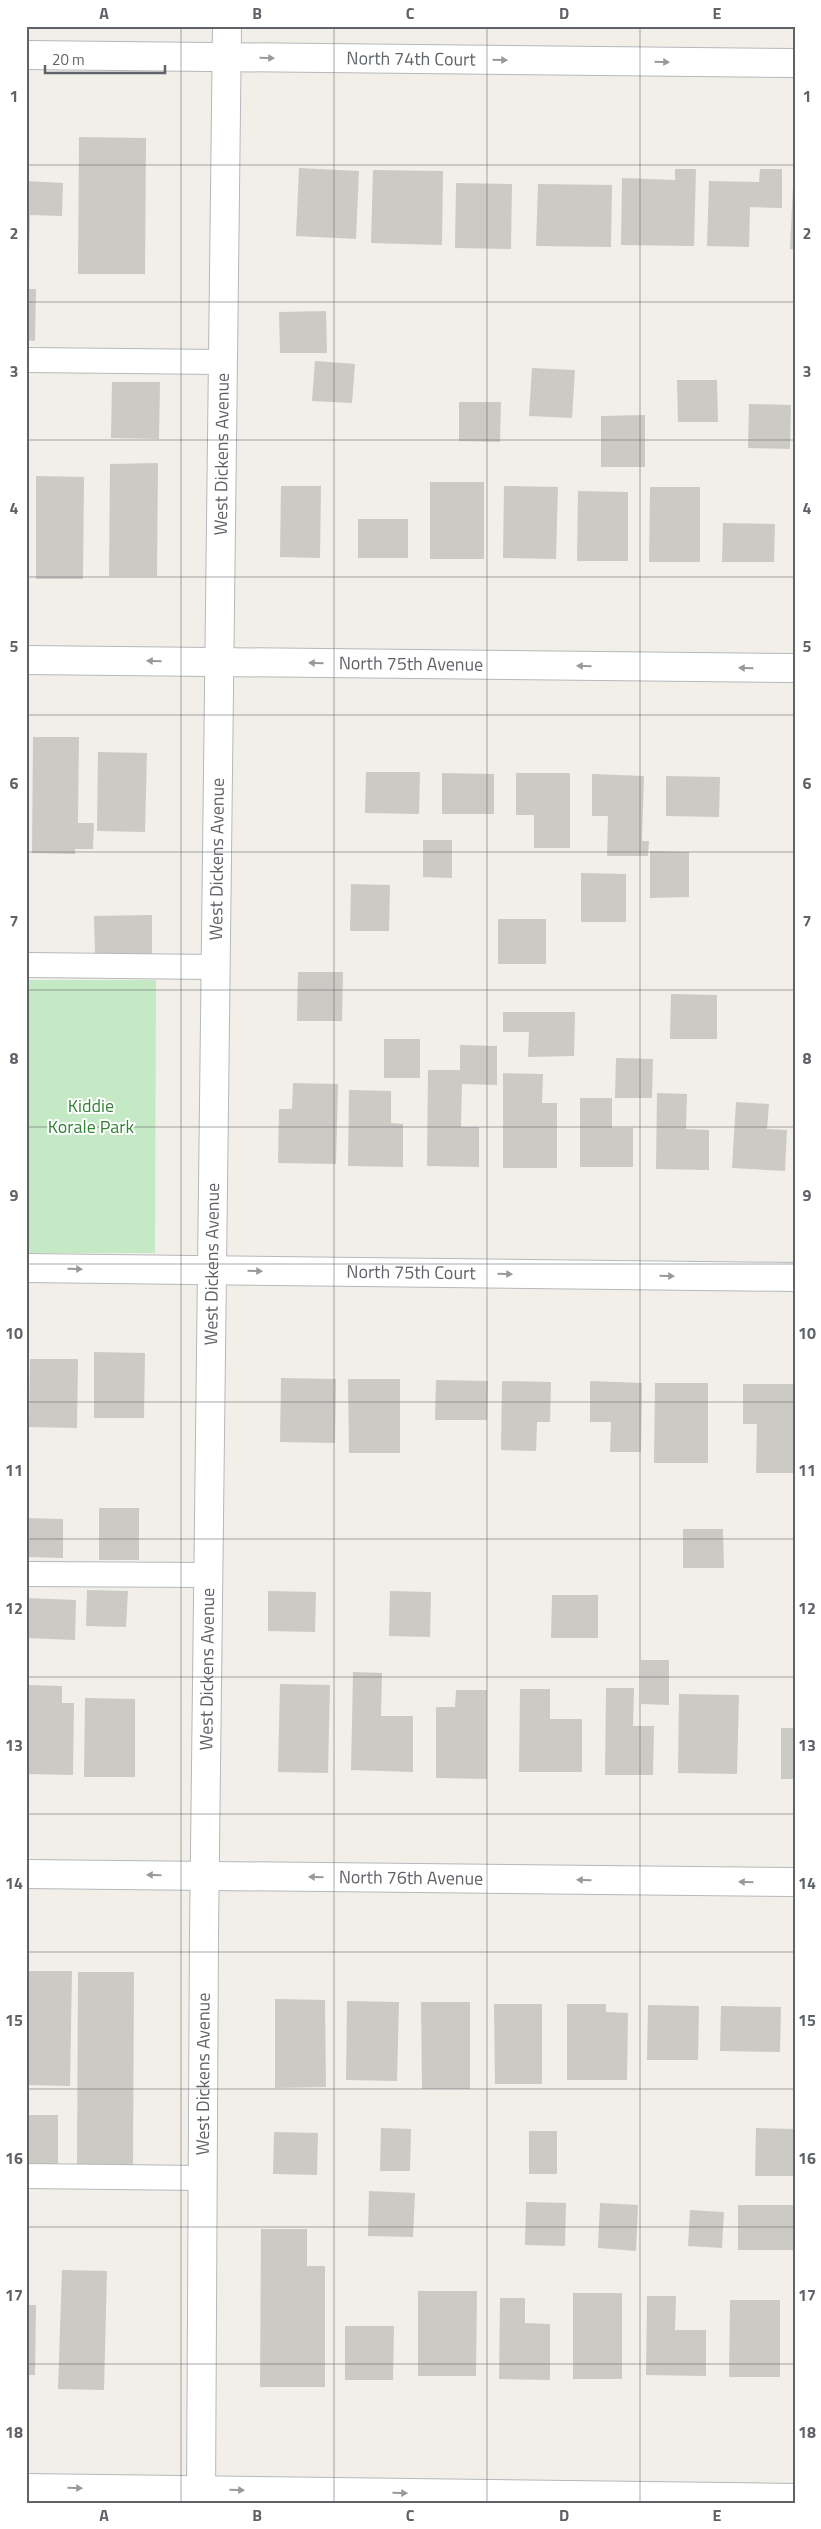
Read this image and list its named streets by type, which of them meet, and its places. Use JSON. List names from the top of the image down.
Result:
{
  "streets": {
    "street": [
      "North 74th Court",
      "West Dickens Avenue",
      "North 75th Avenue",
      "North 75th Court",
      "North 76th Avenue"
    ]
  },
  "crossings": [
    ["North 74th Court", "West Dickens Avenue"],
    ["West Dickens Avenue", "North 75th Avenue"],
    ["West Dickens Avenue", "North 75th Court"],
    ["West Dickens Avenue", "North 76th Avenue"]
  ],
  "one_way": [
    "North 74th Court",
    "North 75th Avenue",
    "North 75th Court",
    "North 76th Avenue"
  ],
  "parks": ["Kiddie Korale Park"],
  "scale_bar": "20 m",
  "grid": {
    "columns": [
      "A",
      "B",
      "C",
      "D",
      "E"
    ],
    "rows": [
      "1",
      "2",
      "3",
      "4",
      "5",
      "6",
      "7",
      "8",
      "9",
      "10",
      "11",
      "12",
      "13",
      "14",
      "15",
      "16",
      "17",
      "18"
    ]
  }
}
